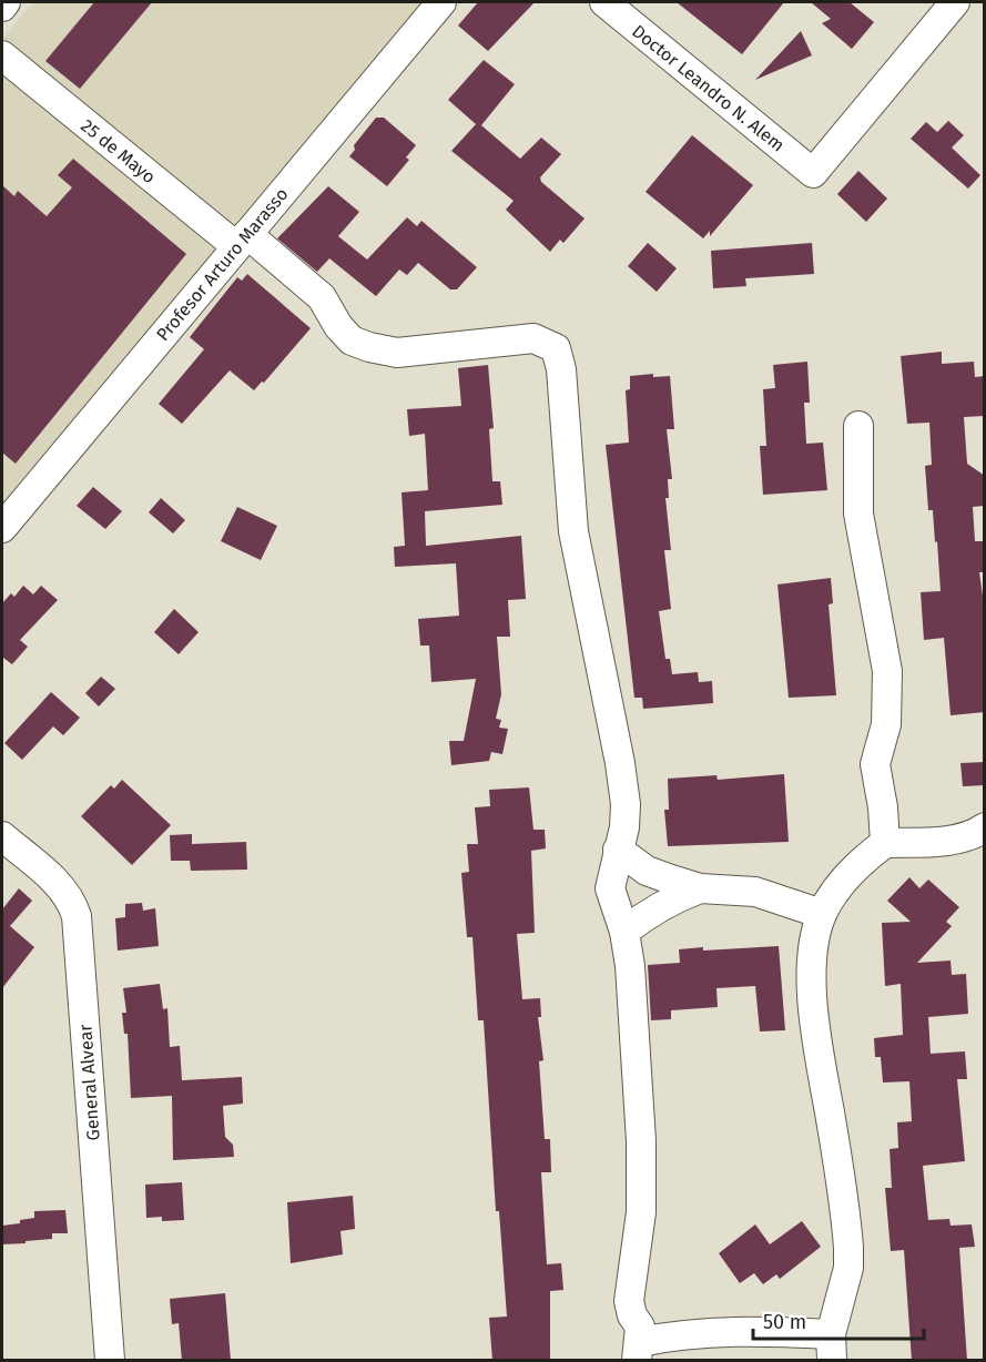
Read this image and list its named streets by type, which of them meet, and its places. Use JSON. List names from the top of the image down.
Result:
{
  "streets": {
    "street": [
      "Doctor Leandro N. Alem",
      "25 de Mayo",
      "Profesor Arturo Marasso",
      "General Alvear"
    ]
  },
  "crossings": [
    ["25 de Mayo", "Profesor Arturo Marasso"]
  ],
  "scale_bar": "50 m"
}
